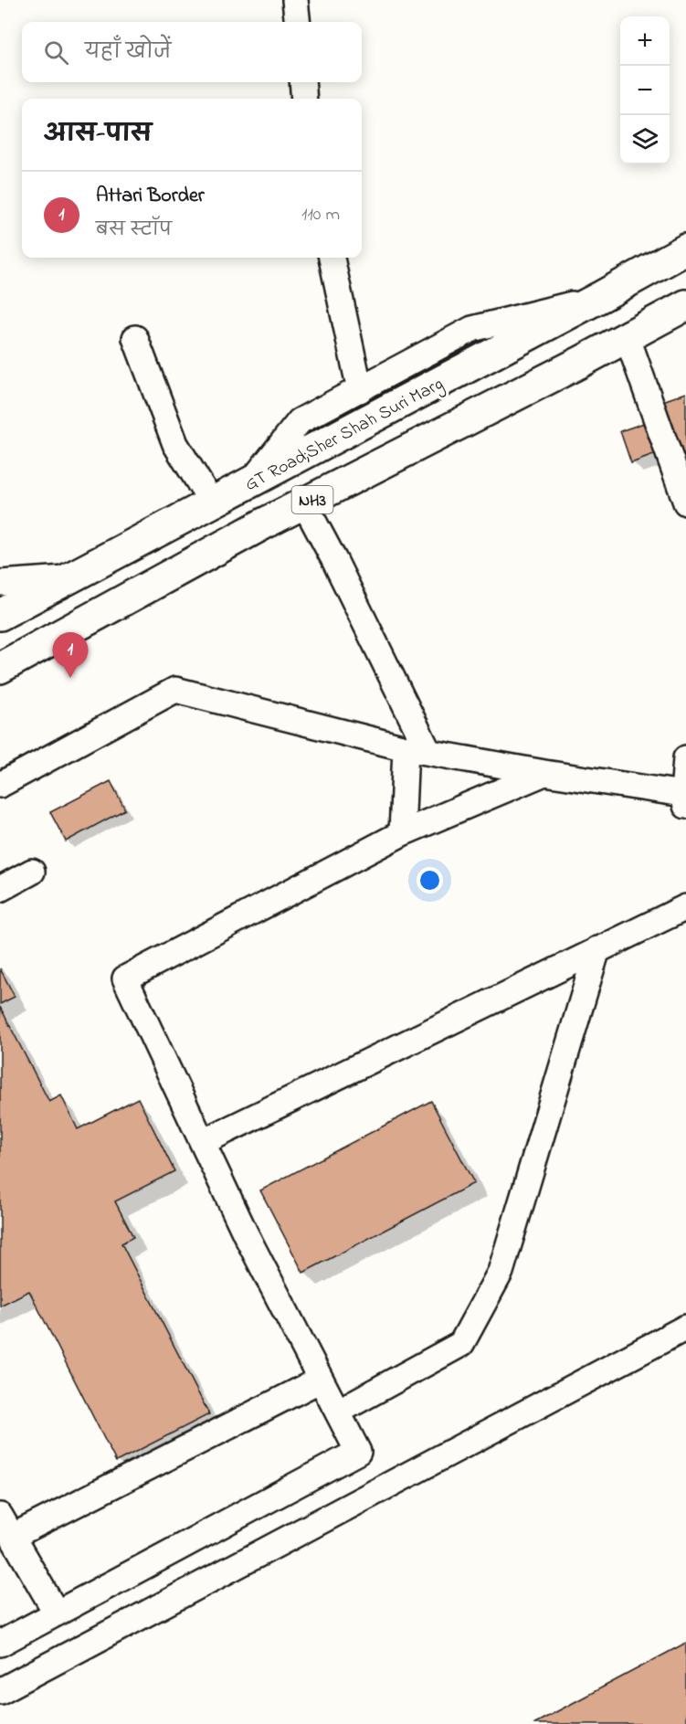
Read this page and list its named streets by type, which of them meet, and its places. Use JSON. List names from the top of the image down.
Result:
{
  "streets": {
    "highway": ["GT Road;Sher Shah Suri Marg", "NH3"]
  },
  "page": {
    "map_buttons": ["+", "−"],
    "search": "यहाँ खोजें",
    "heading": "आस-पास",
    "list": [
      {
        "mark": "1",
        "name": "Attari Border",
        "note": "बस स्टॉप",
        "value": "110 m"
      }
    ],
    "pins": "1"
  }
}
